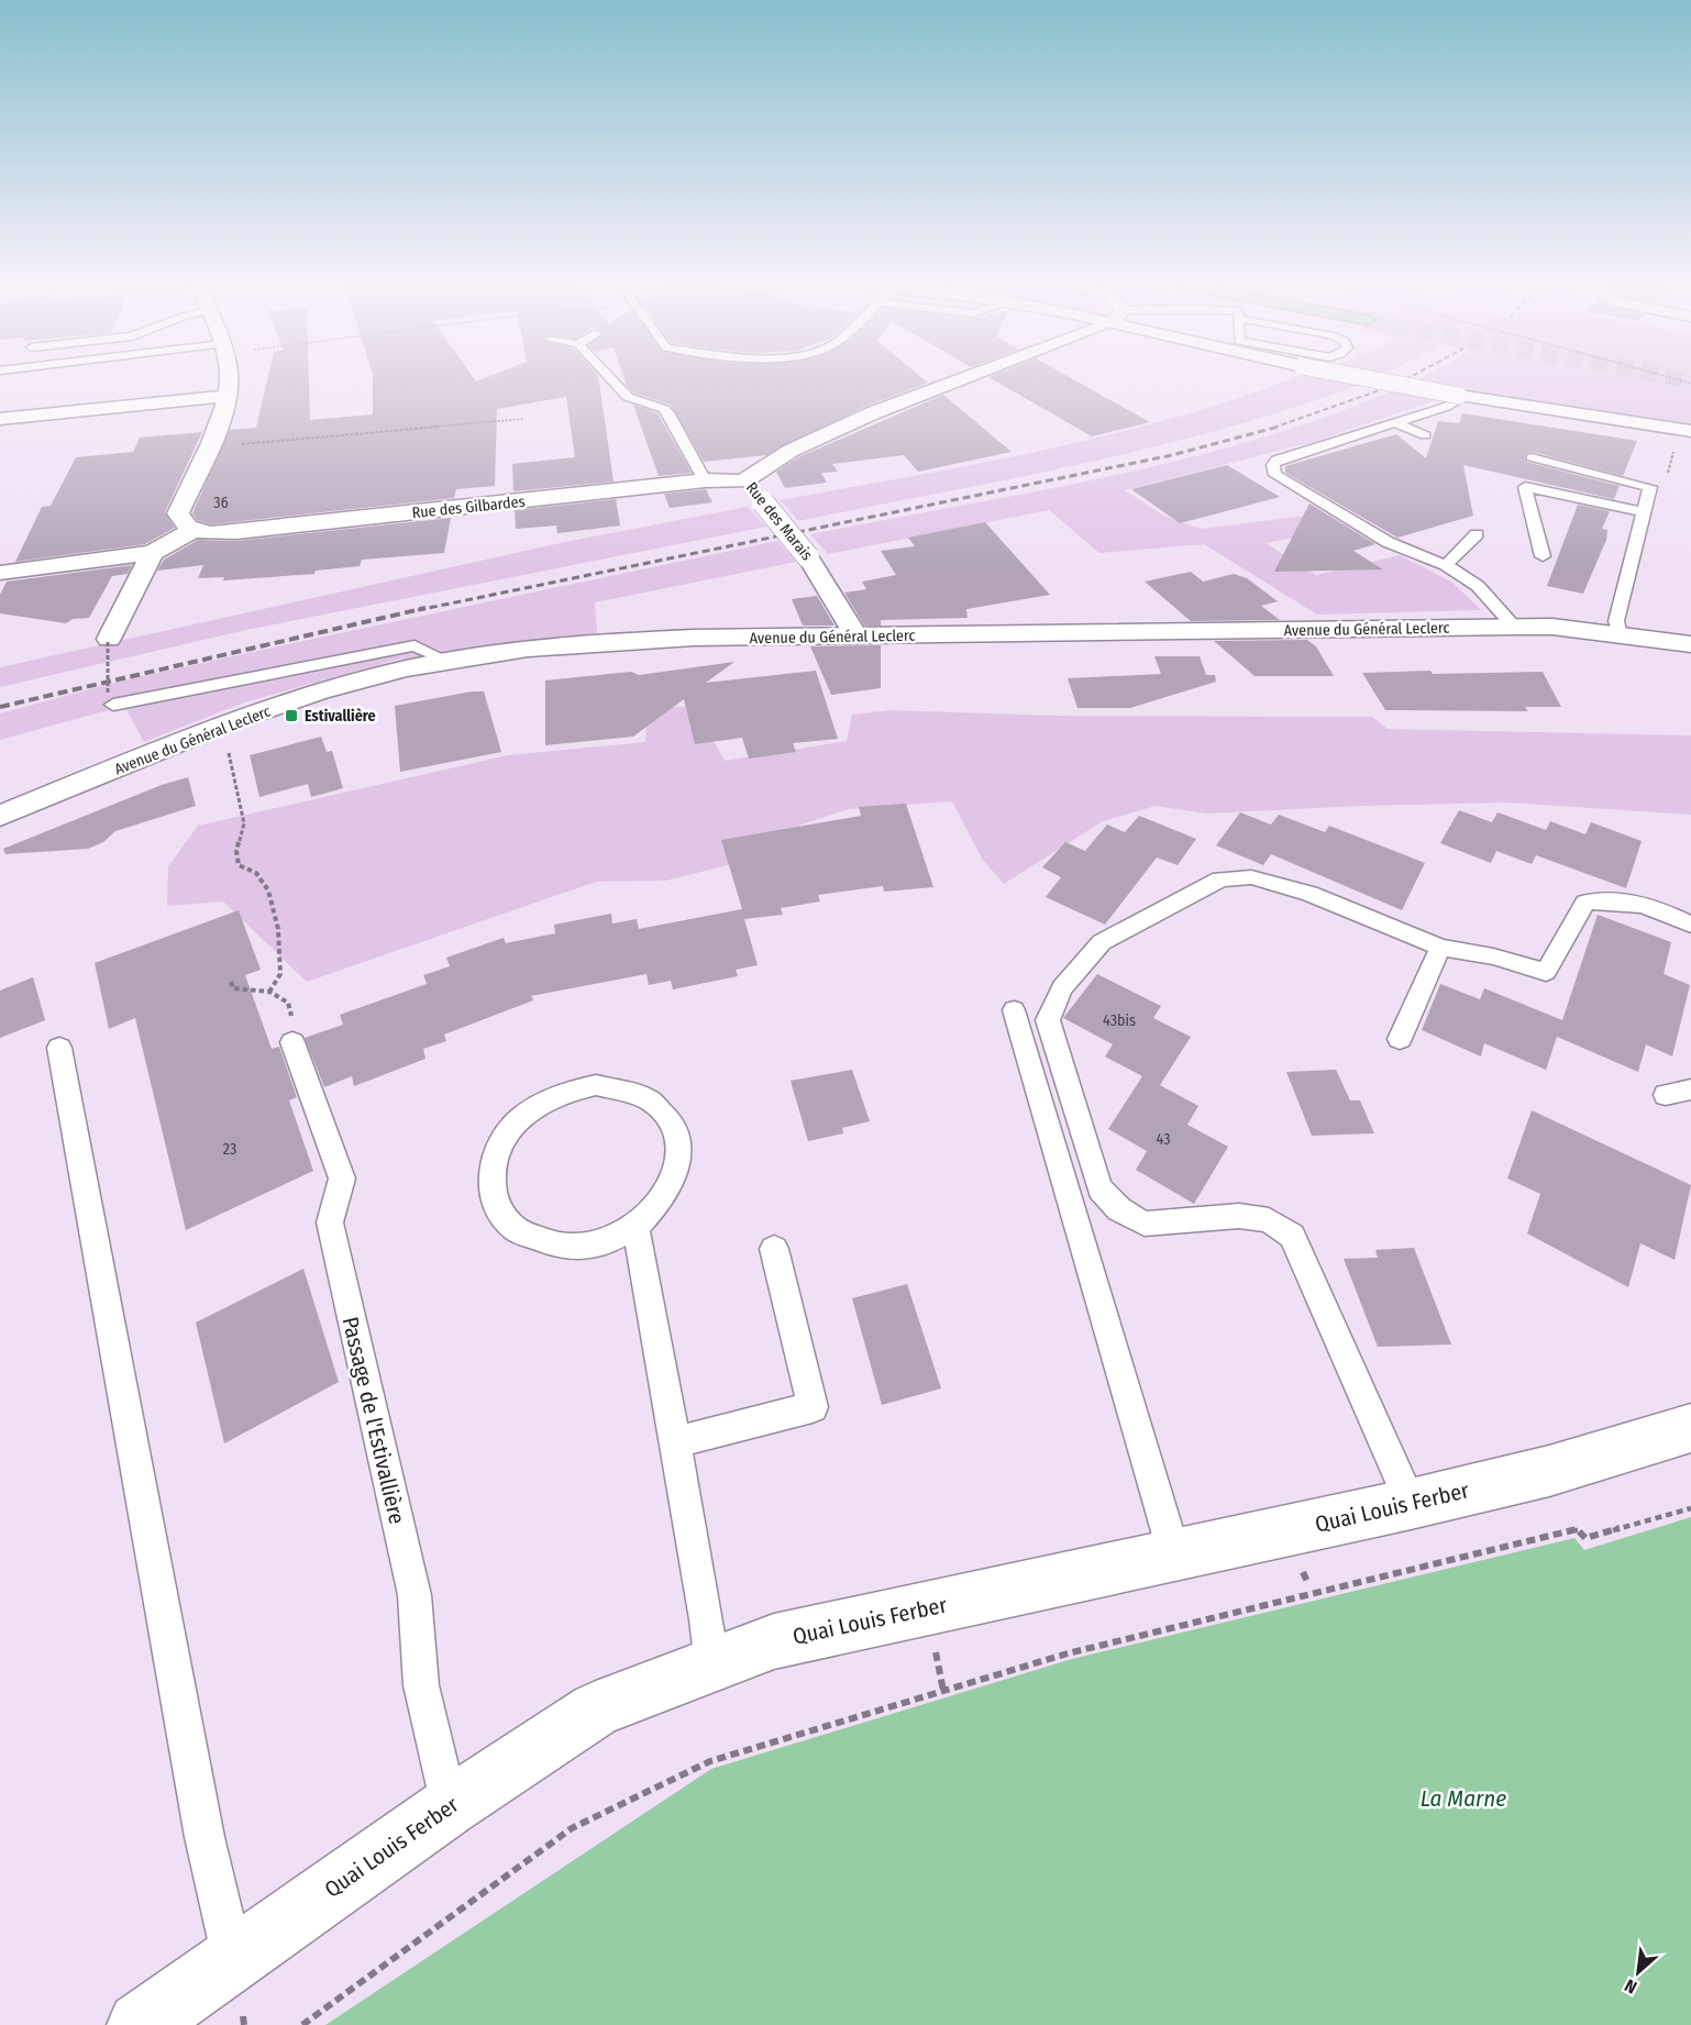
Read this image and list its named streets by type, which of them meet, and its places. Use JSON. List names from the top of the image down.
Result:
{
  "streets": {
    "street": [
      "Rue des Gilbardes",
      "Rue des Marais",
      "Avenue du Général Leclerc",
      "Quai Louis Ferber"
    ],
    "lane": ["Passage de l'Estivallière"]
  },
  "crossings": [
    ["Rue des Gilbardes", "Rue des Marais"],
    ["Rue des Marais", "Avenue du Général Leclerc"],
    ["Passage de l'Estivallière", "Quai Louis Ferber"]
  ],
  "water": ["La Marne"],
  "places": {
    "transit": ["Estivallière"]
  },
  "house_numbers": [
    "36",
    "43bis",
    "43",
    "23"
  ],
  "north": "bottom left"
}
